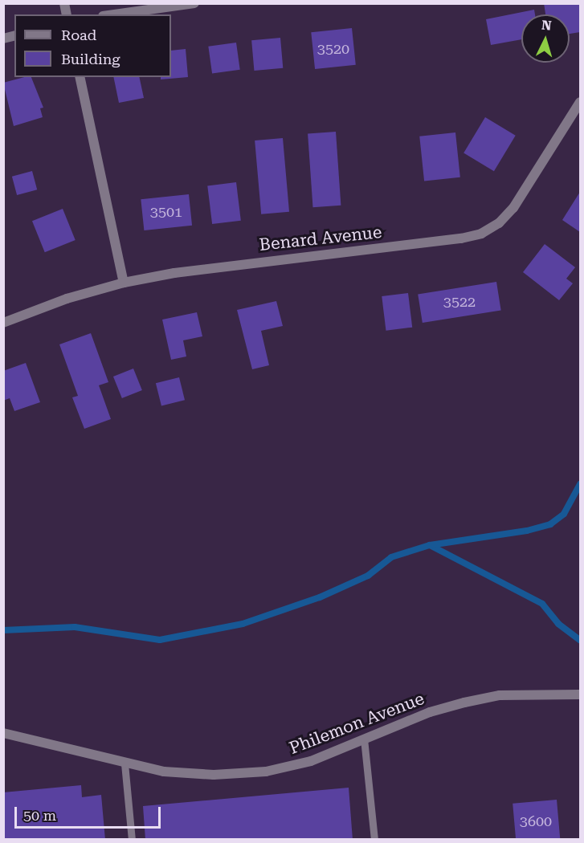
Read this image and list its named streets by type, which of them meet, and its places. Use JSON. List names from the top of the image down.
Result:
{
  "streets": {
    "street": ["Benard Avenue", "Philemon Avenue"]
  },
  "house_numbers": [
    "3520",
    "3501",
    "3522",
    "3600"
  ],
  "legend": ["Road", "Building"],
  "scale_bar": "50 m",
  "north": "top"
}
